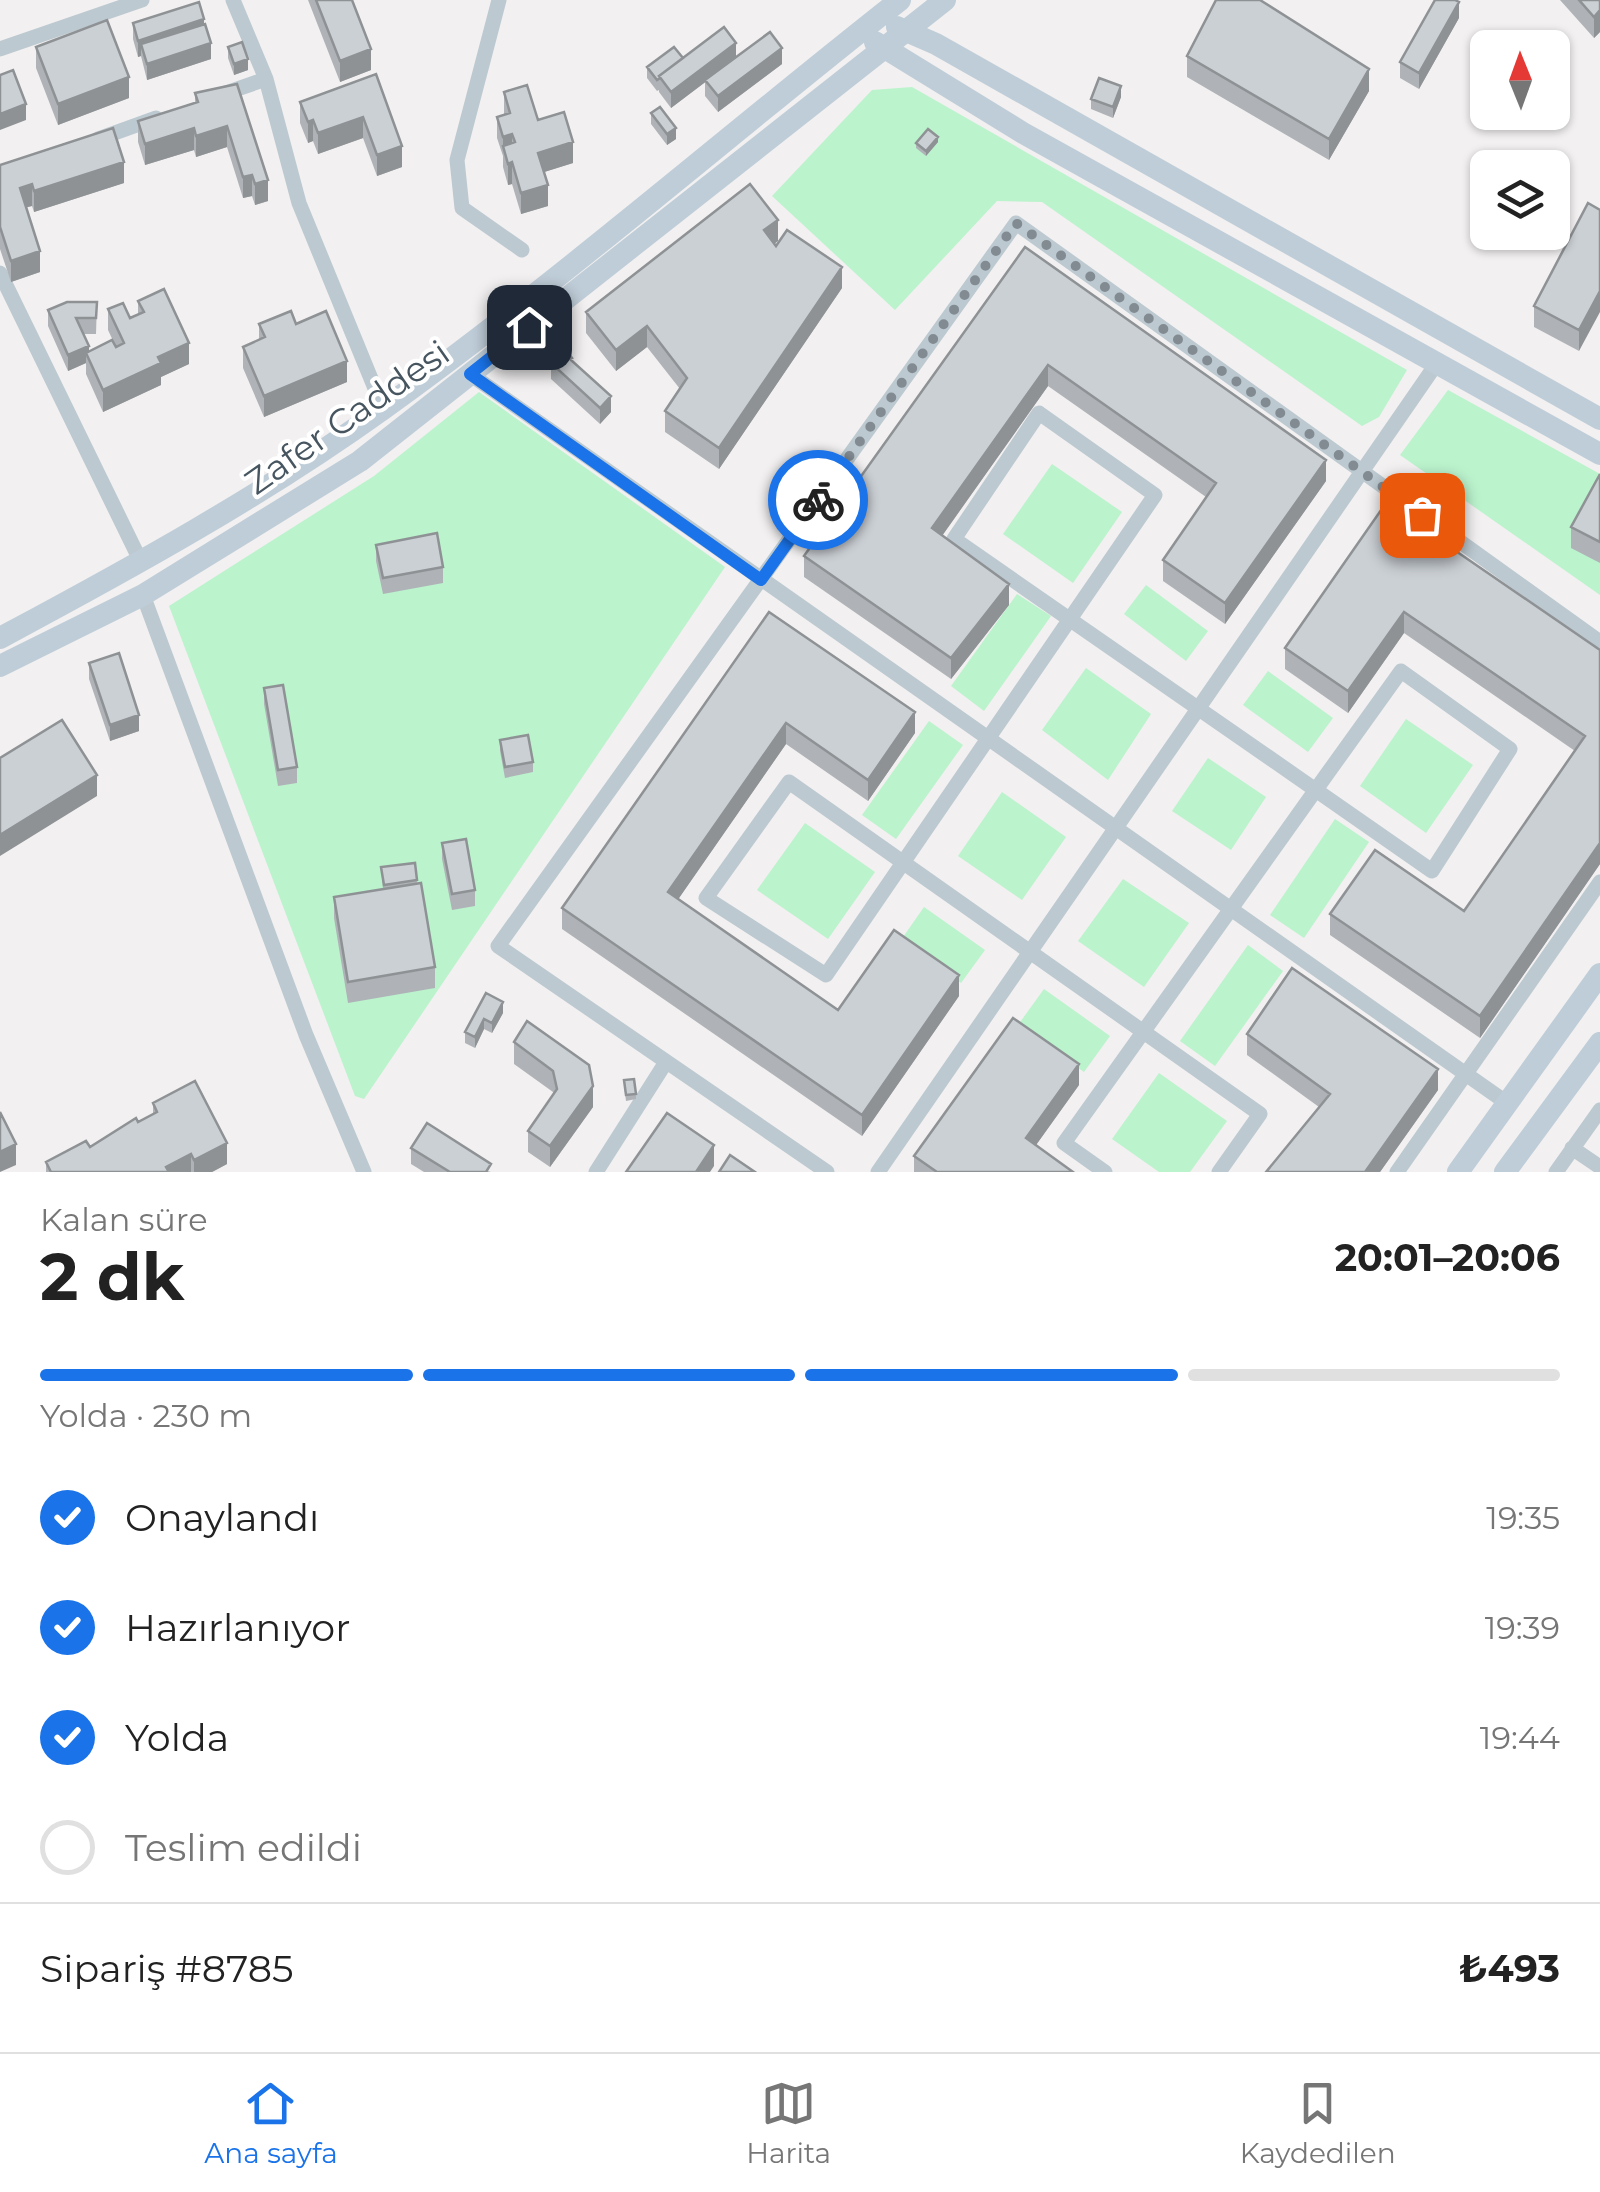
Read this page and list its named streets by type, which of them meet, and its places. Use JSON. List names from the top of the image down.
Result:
{
  "streets": {
    "main road": ["Zafer Caddesi"]
  },
  "north": "top",
  "page": {
    "heading": ["2 dk", "Kalan süre", "20:01–20:06"],
    "panel": ["Sipariş #8785", "₺493"],
    "bar": "Yolda · 230 m",
    "list": [
      ["Onaylandı", "19:35"],
      ["Hazırlanıyor", "19:39"],
      ["Yolda", "19:44"],
      "Teslim edildi"
    ],
    "tabs": ["Ana sayfa", "Harita", "Kaydedilen"]
  }
}
